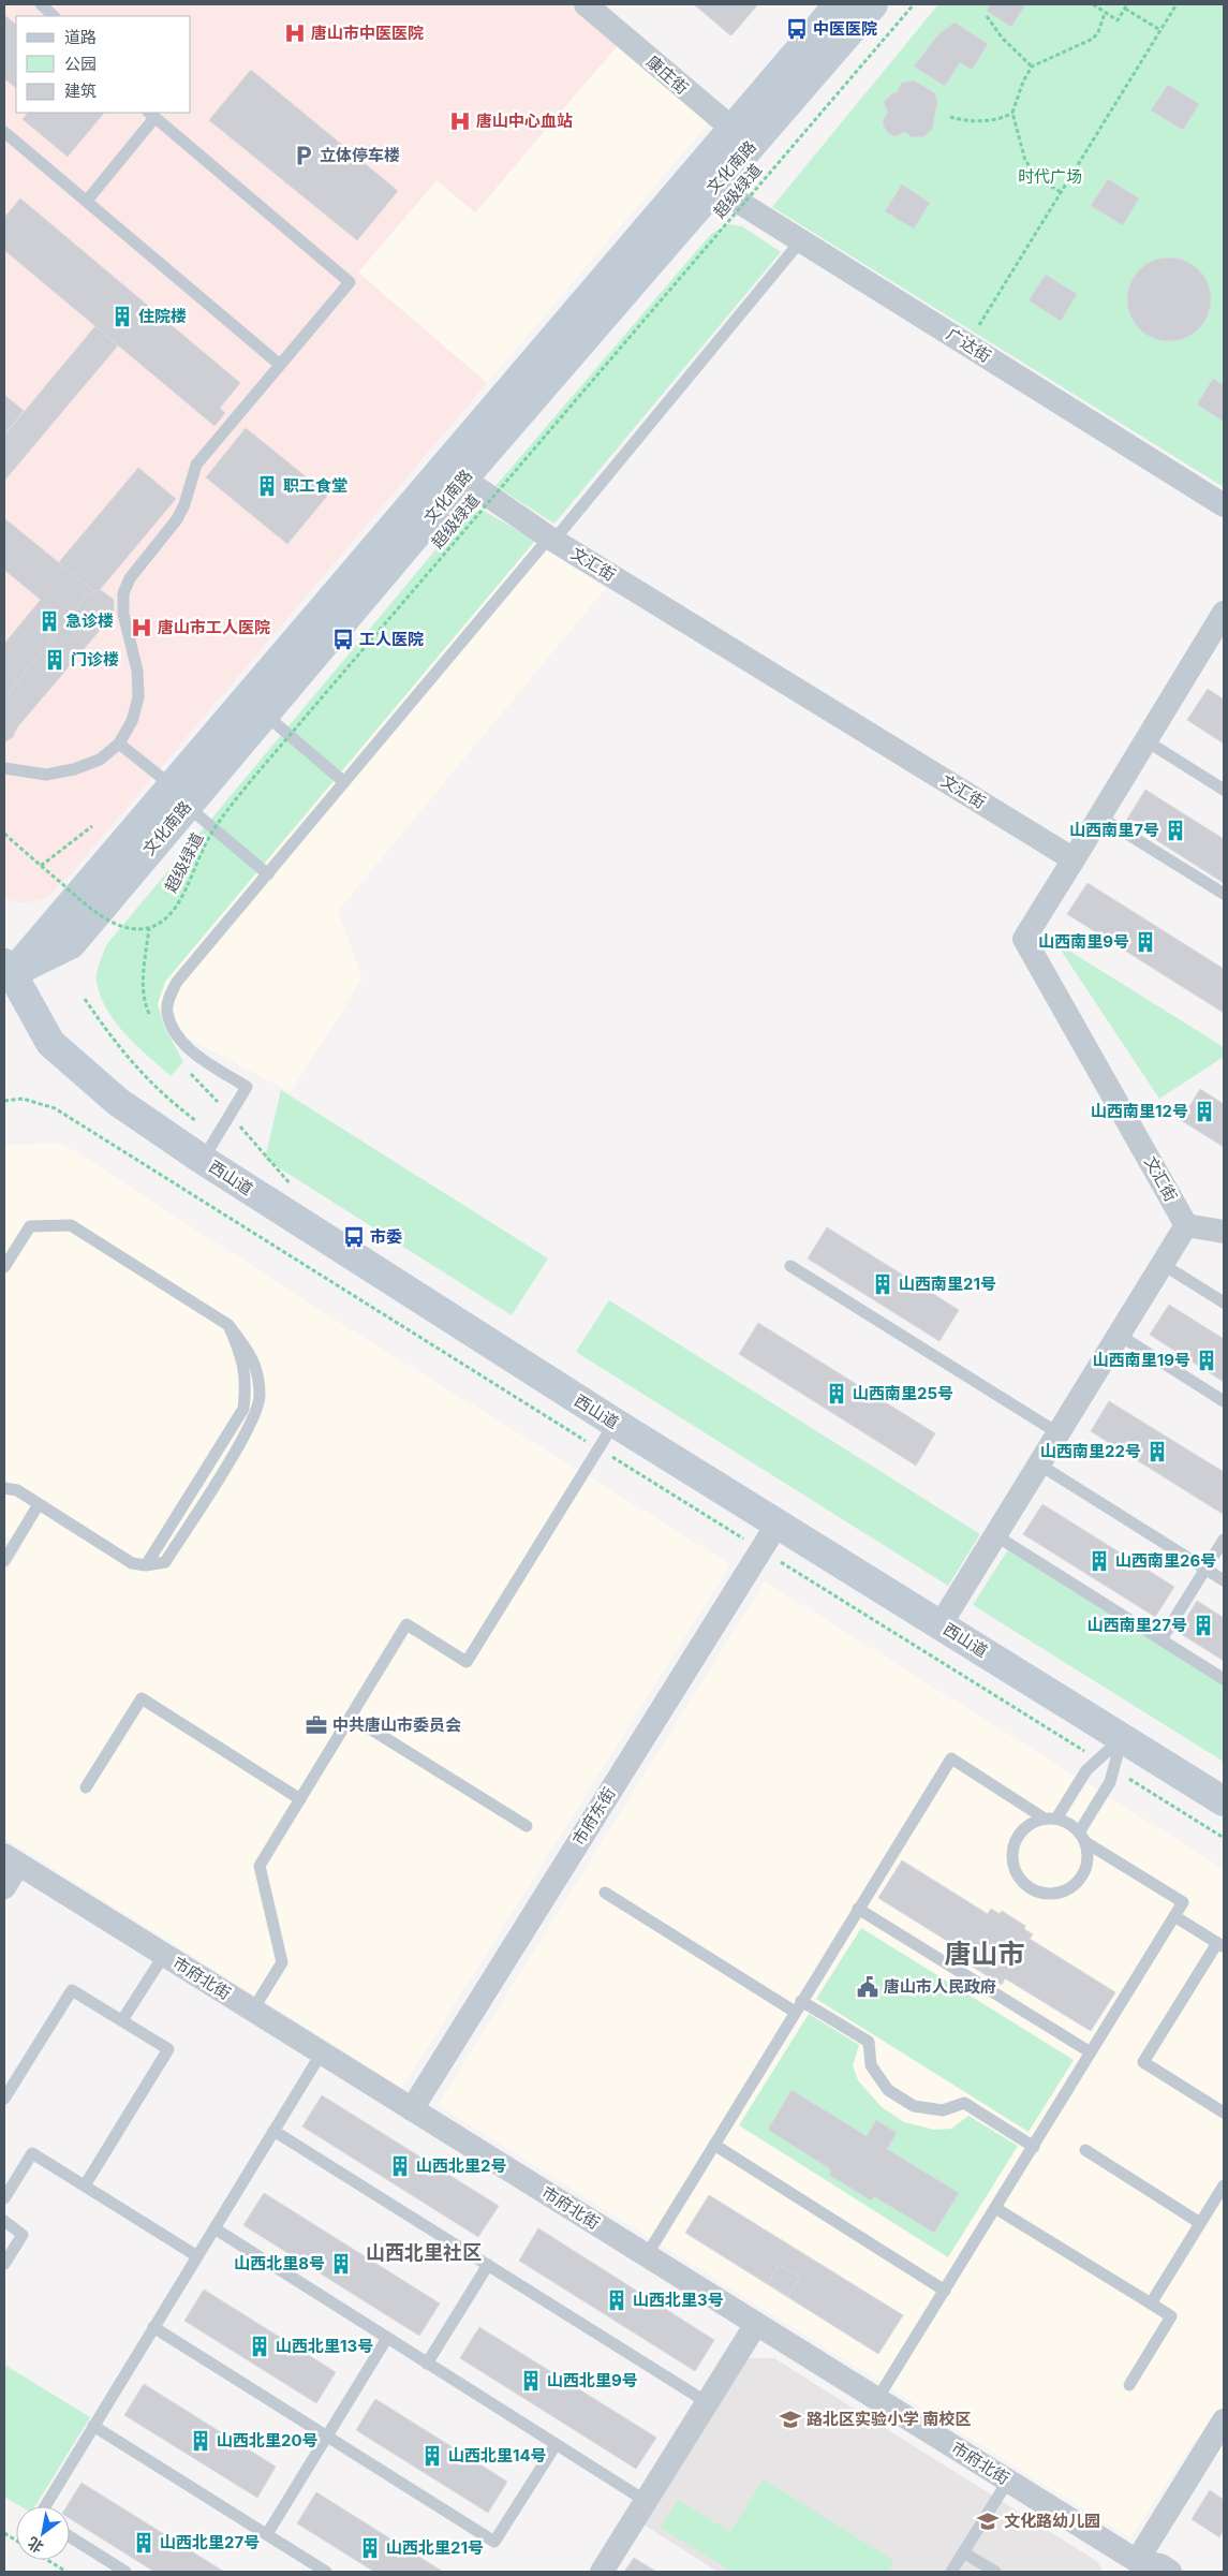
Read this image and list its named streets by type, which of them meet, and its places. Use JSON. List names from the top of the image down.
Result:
{
  "streets": {
    "street": [
      "康庄街",
      "文化南路",
      "广达街",
      "文汇街",
      "西山道",
      "市府东街",
      "市府北街"
    ],
    "path": ["超级绿道"]
  },
  "crossings": [
    ["康庄街", "文化南路"],
    ["文化南路", "广达街"],
    ["文化南路", "文汇街"],
    ["文化南路", "西山道"],
    ["西山道", "市府东街"],
    ["市府东街", "市府北街"]
  ],
  "districts": ["唐山市", "山西北里社区"],
  "parks": ["时代广场"],
  "places": {
    "bus stop": ["中医医院", "工人医院", "市委"],
    "hospital": ["唐山市中医医院", "唐山中心血站", "唐山市工人医院"],
    "parking": ["立体停车楼"],
    "building": [
      "住院楼",
      "职工食堂",
      "急诊楼",
      "门诊楼",
      "山西南里7号",
      "山西南里9号",
      "山西南里12号",
      "山西南里21号",
      "山西南里19号",
      "山西南里25号",
      "山西南里22号",
      "山西南里26号",
      "山西南里27号",
      "山西北里2号",
      "山西北里8号",
      "山西北里3号",
      "山西北里13号",
      "山西北里9号",
      "山西北里20号",
      "山西北里14号",
      "山西北里27号",
      "山西北里21号"
    ],
    "office": ["中共唐山市委员会"],
    "public building": ["唐山市人民政府"],
    "school or university": ["路北区实验小学 南校区", "文化路幼儿园"]
  },
  "legend": ["道路", "公园", "建筑"],
  "north": "bottom left"
}
